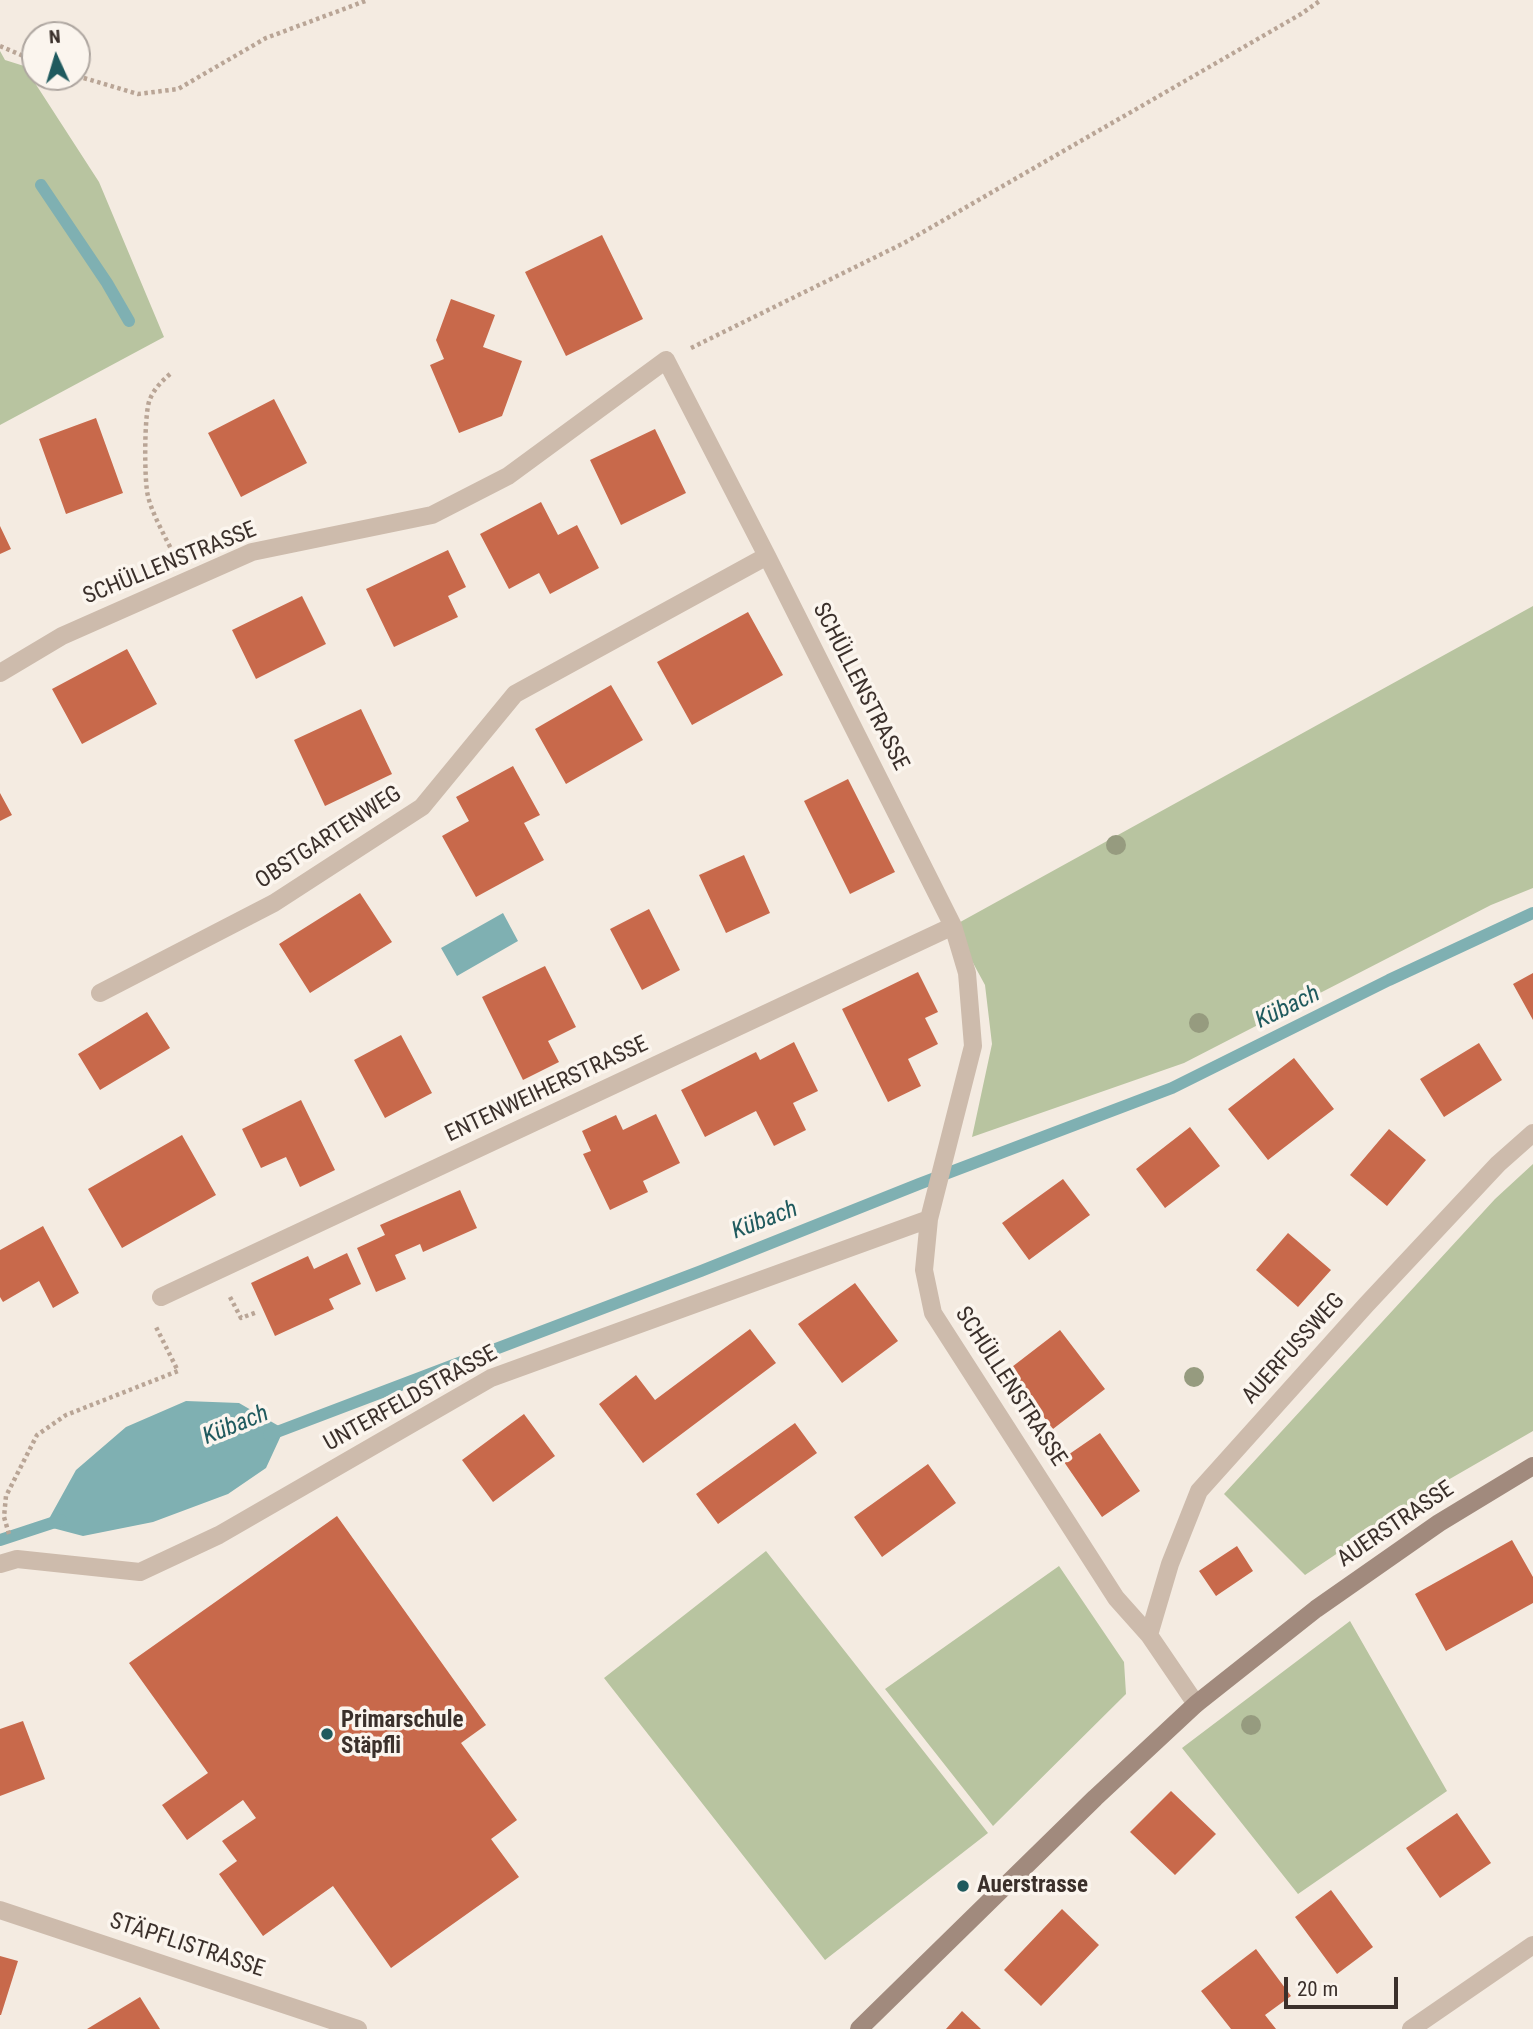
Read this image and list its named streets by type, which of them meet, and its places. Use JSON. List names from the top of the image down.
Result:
{
  "streets": {
    "main road": ["AUERSTRASSE"],
    "street": [
      "SCHÜLLENSTRASSE",
      "OBSTGARTENWEG",
      "ENTENWEIHERSTRASSE",
      "AUERFUSSWEG",
      "UNTERFELDSTRASSE",
      "STÄPFLISTRASSE"
    ]
  },
  "crossings": [
    ["SCHÜLLENSTRASSE", "OBSTGARTENWEG"],
    ["SCHÜLLENSTRASSE", "ENTENWEIHERSTRASSE"],
    ["SCHÜLLENSTRASSE", "AUERFUSSWEG"],
    ["SCHÜLLENSTRASSE", "UNTERFELDSTRASSE"],
    ["SCHÜLLENSTRASSE", "AUERSTRASSE"]
  ],
  "water": ["Kübach"],
  "places": ["Primarschule Stäpfli", "Auerstrasse"],
  "scale_bar": "20 m",
  "north": "top"
}
